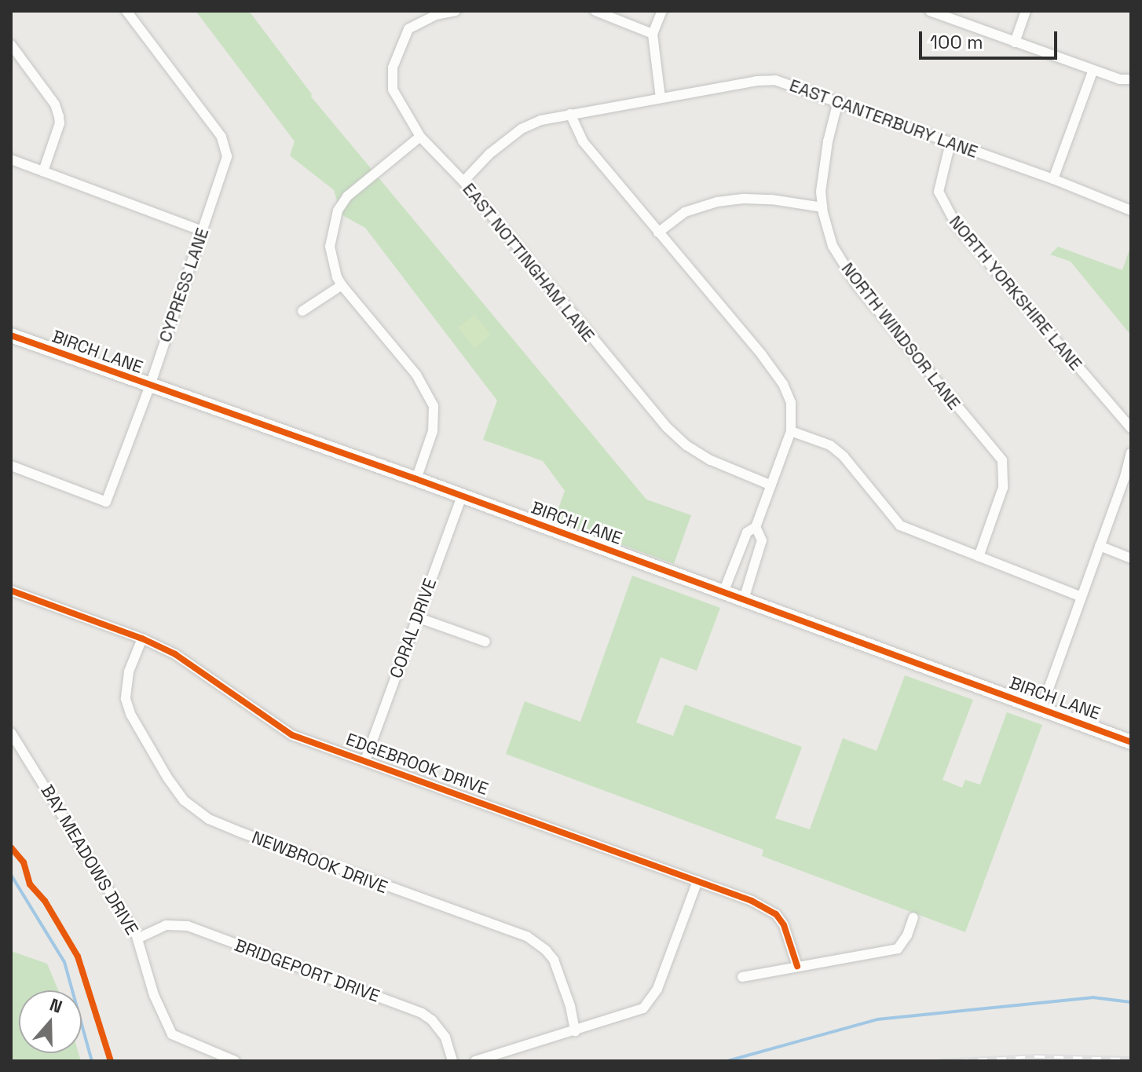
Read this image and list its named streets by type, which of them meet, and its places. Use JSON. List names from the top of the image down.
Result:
{
  "streets": {
    "street": [
      "EAST CANTERBURY LANE",
      "EAST NOTTINGHAM LANE",
      "CYPRESS LANE",
      "NORTH YORKSHIRE LANE",
      "NORTH WINDSOR LANE",
      "BIRCH LANE",
      "CORAL DRIVE",
      "EDGEBROOK DRIVE",
      "BAY MEADOWS DRIVE",
      "NEWBROOK DRIVE",
      "BRIDGEPORT DRIVE"
    ]
  },
  "crossings": [
    ["EAST CANTERBURY LANE", "EAST NOTTINGHAM LANE"],
    ["EAST CANTERBURY LANE", "NORTH YORKSHIRE LANE"],
    ["EAST CANTERBURY LANE", "NORTH WINDSOR LANE"],
    ["CYPRESS LANE", "BIRCH LANE"],
    ["BIRCH LANE", "CORAL DRIVE"],
    ["CORAL DRIVE", "EDGEBROOK DRIVE"],
    ["EDGEBROOK DRIVE", "NEWBROOK DRIVE"],
    ["BAY MEADOWS DRIVE", "BRIDGEPORT DRIVE"]
  ],
  "scale_bar": "100 m",
  "north": "top"
}
